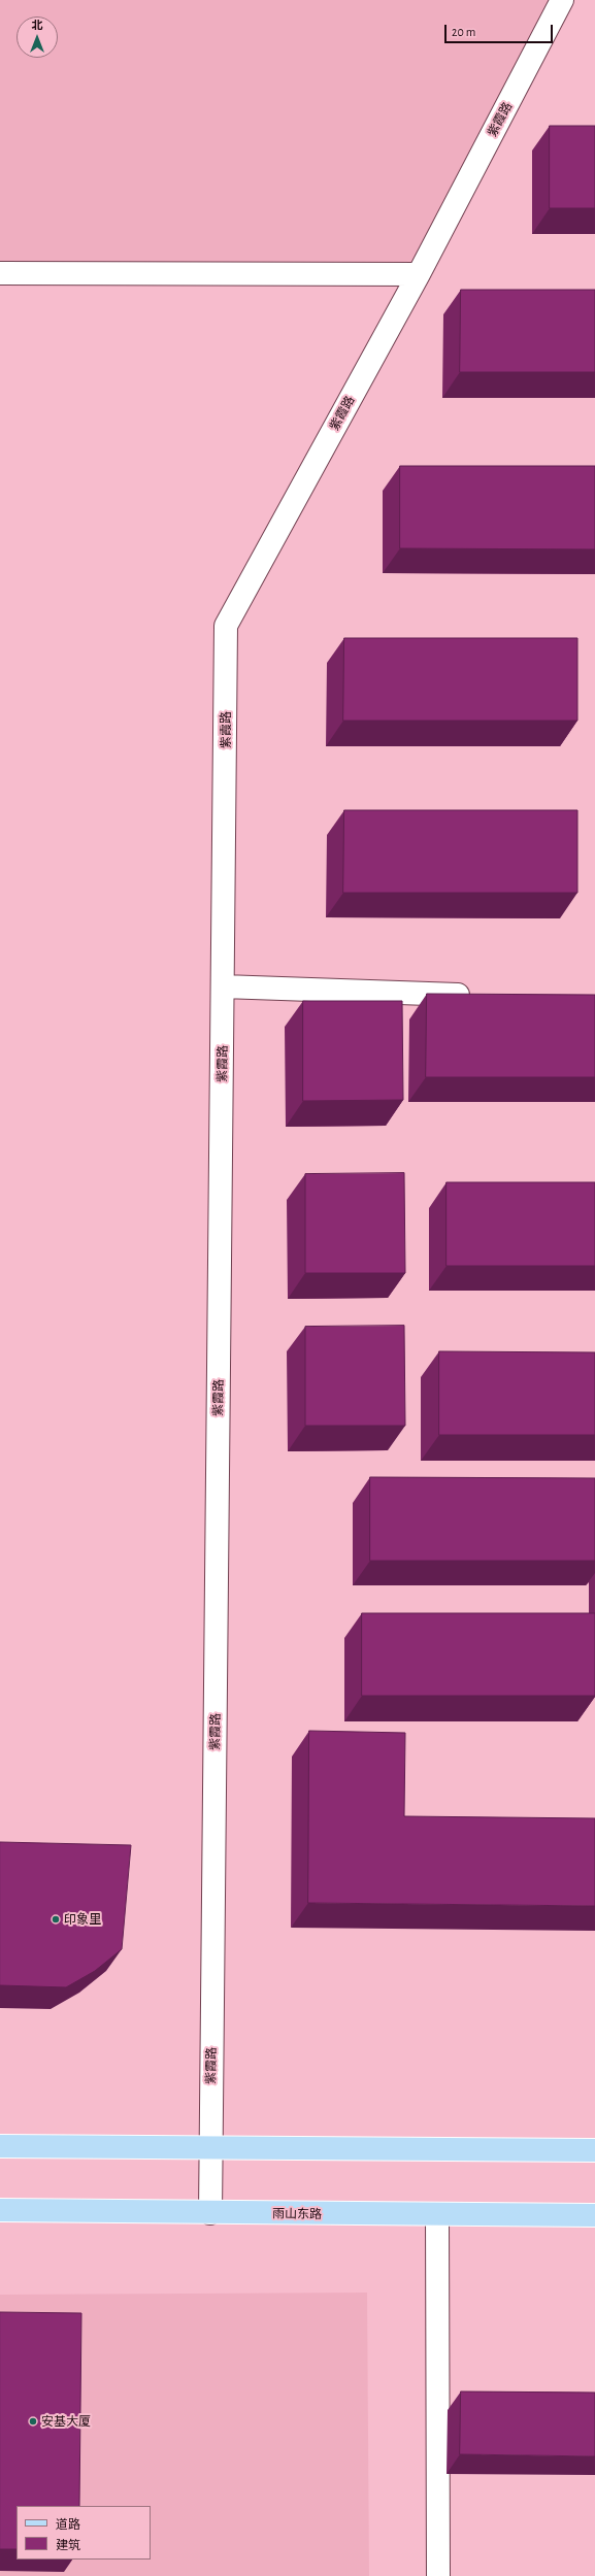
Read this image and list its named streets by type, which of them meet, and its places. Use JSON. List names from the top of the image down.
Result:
{
  "streets": {
    "main road": ["雨山东路"],
    "street": ["紫霞路"]
  },
  "crossings": [
    ["紫霞路", "雨山东路"]
  ],
  "places": ["印象里", "安基大厦"],
  "legend": ["道路", "建筑"],
  "scale_bar": "20 m",
  "north": "top"
}
